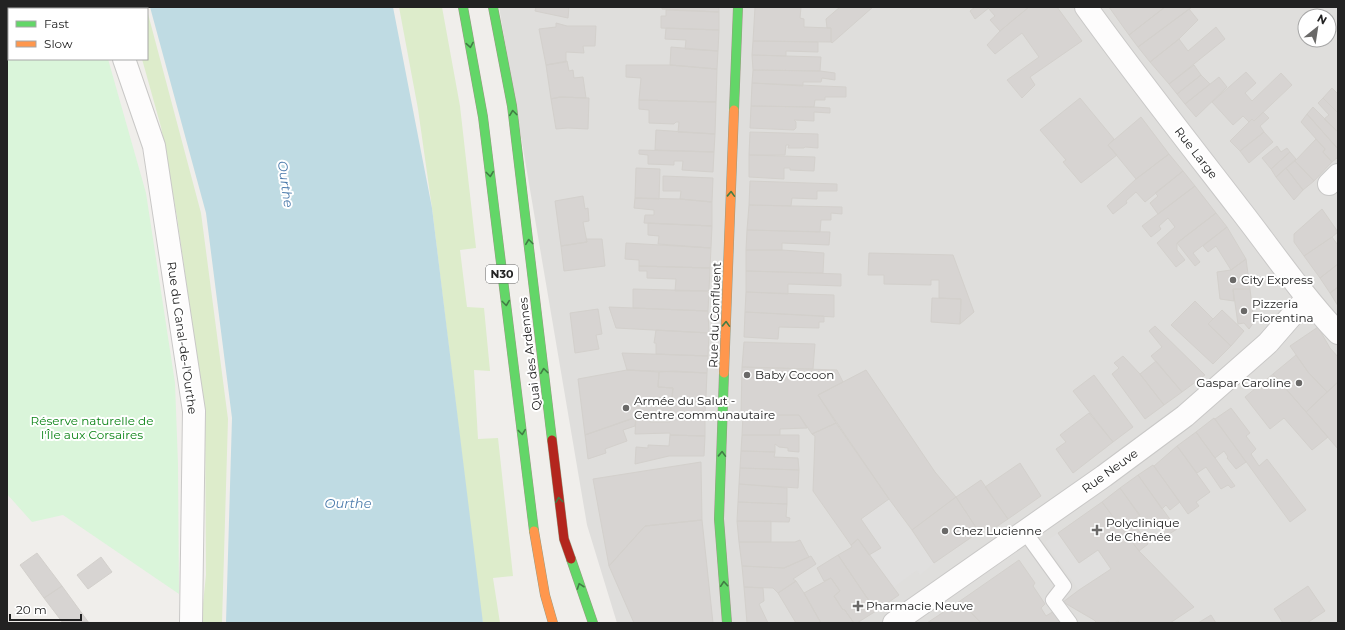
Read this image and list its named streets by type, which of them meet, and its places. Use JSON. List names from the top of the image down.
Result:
{
  "streets": {
    "main road": ["N30", "Rue du Confluent", "Quai des Ardennes"],
    "street": ["Rue Large", "Rue du Canal-de-l'Ourthe", "Rue Neuve"]
  },
  "crossings": [
    ["Rue Large", "Rue Neuve"]
  ],
  "one_way": ["Rue du Confluent"],
  "water": ["Ourthe"],
  "parks": ["Réserve naturelle de l'Île aux Corsaires"],
  "places": {
    "other": [
      "City Express",
      "Pizzeria Fiorentina",
      "Baby Cocoon",
      "Gaspar Caroline",
      "Armée du Salut - Centre communautaire",
      "Chez Lucienne"
    ],
    "health": ["Polyclinique de Chênée", "Pharmacie Neuve"]
  },
  "legend": ["Fast", "Slow"],
  "scale_bar": "20 m",
  "north": "top right"
}
